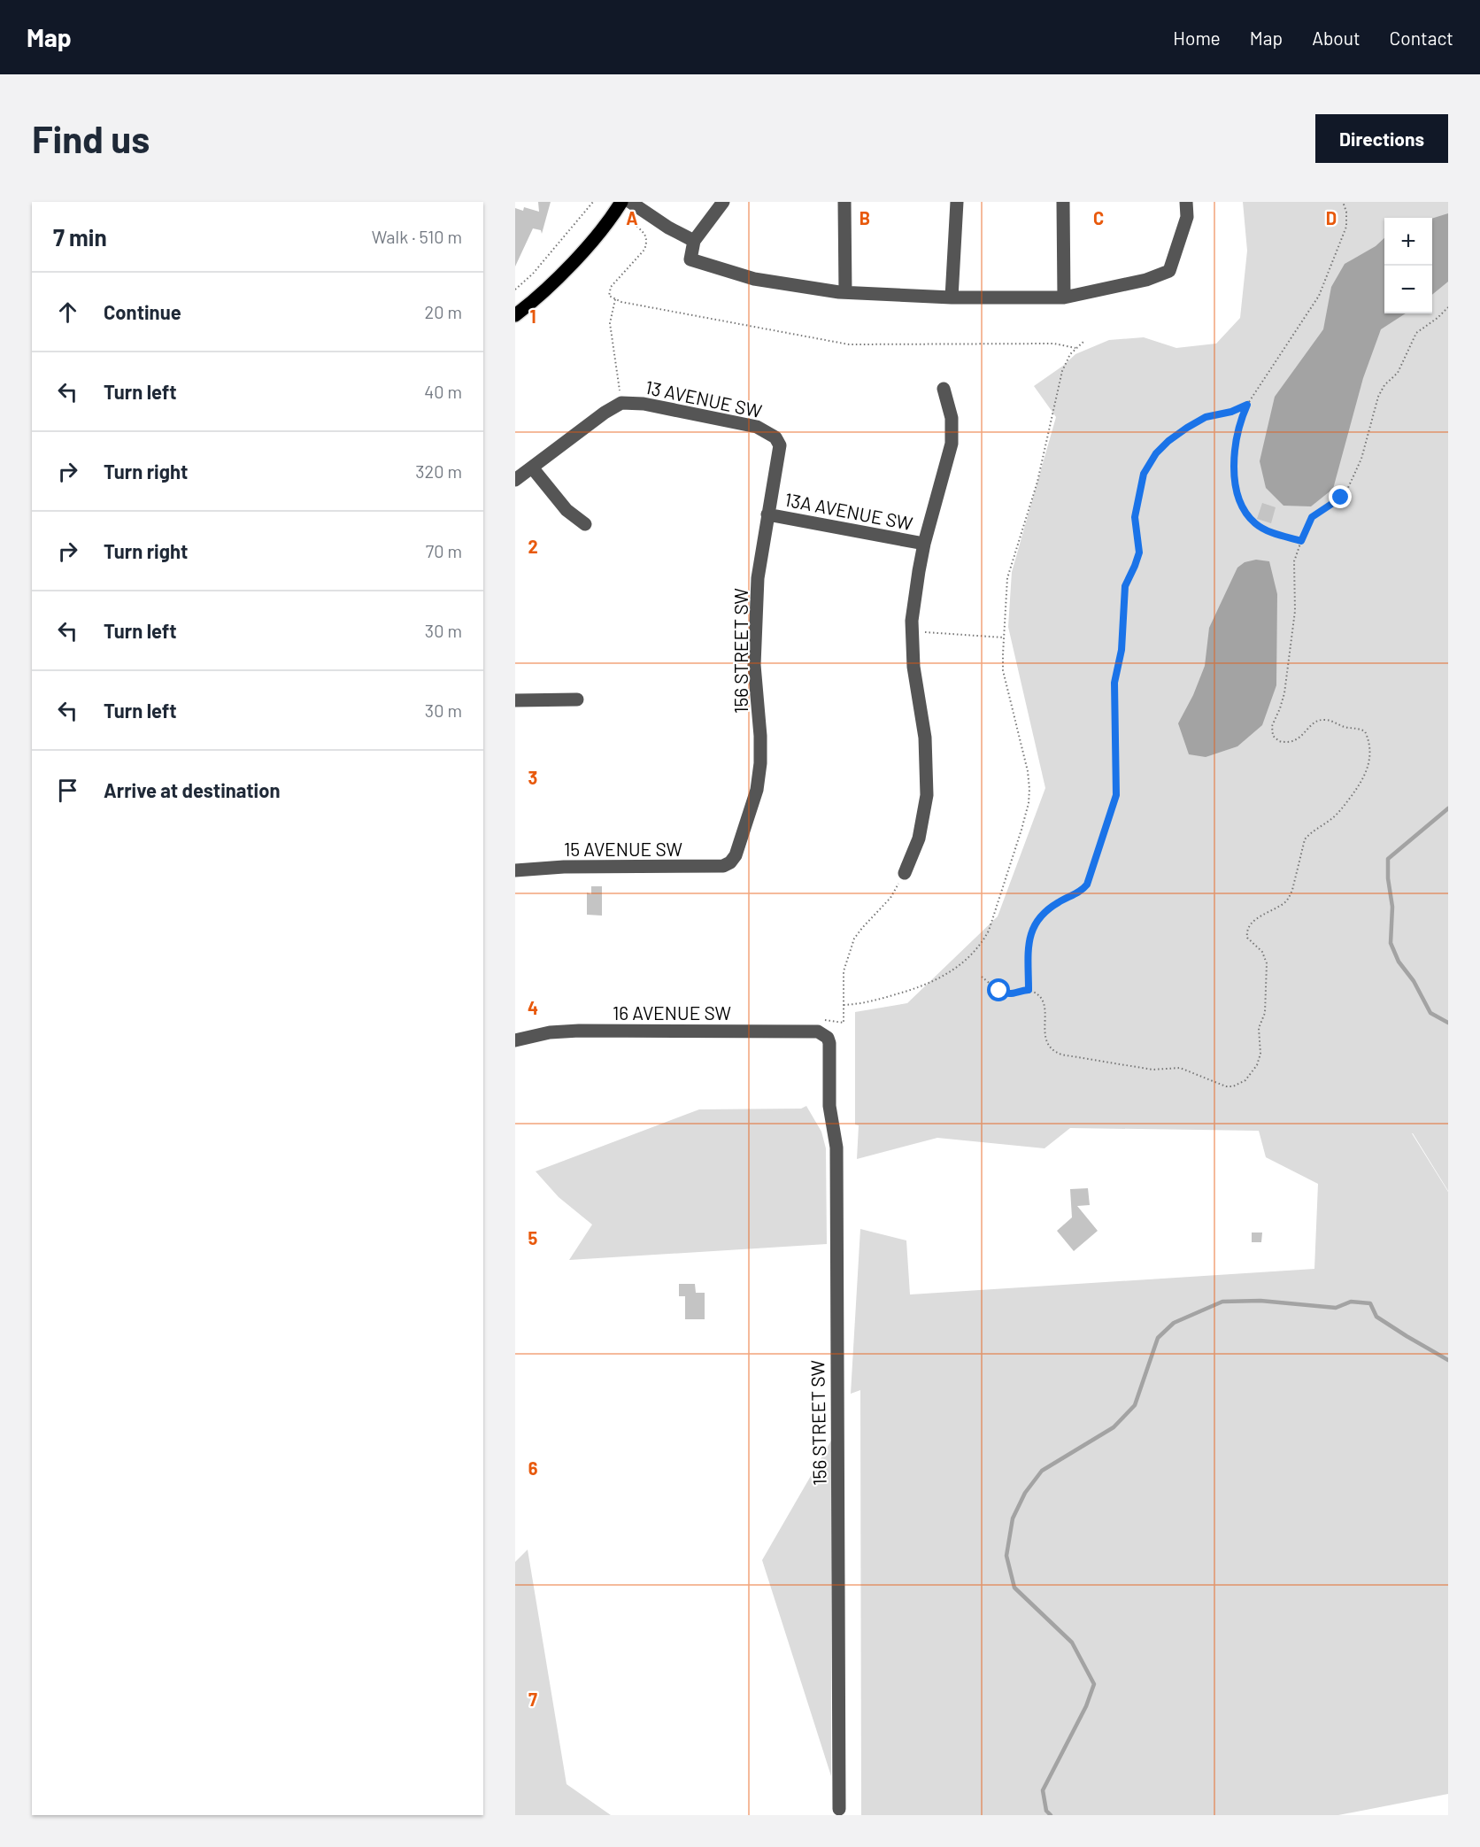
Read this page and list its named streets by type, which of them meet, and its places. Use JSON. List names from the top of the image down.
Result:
{
  "streets": {
    "street": [
      "13 AVENUE SW",
      "13A AVENUE SW",
      "156 STREET SW",
      "15 AVENUE SW",
      "16 AVENUE SW"
    ]
  },
  "crossings": [
    ["13 AVENUE SW", "156 STREET SW"],
    ["13A AVENUE SW", "156 STREET SW"],
    ["156 STREET SW", "15 AVENUE SW"],
    ["156 STREET SW", "16 AVENUE SW"]
  ],
  "page": {
    "header": "Map",
    "nav": [
      "Home",
      "Map",
      "About",
      "Contact"
    ],
    "buttons": "Directions",
    "title": "Find us",
    "heading": ["7 min", "Walk · 510 m"],
    "map_buttons": ["+", "−"],
    "list": [
      ["Continue", "20 m"],
      ["Turn left", "40 m"],
      ["Turn right", "320 m"],
      ["Turn right", "70 m"],
      ["Turn left", "30 m"],
      ["Turn left", "30 m"],
      "Arrive at destination"
    ]
  },
  "grid": {
    "columns": [
      "A",
      "B",
      "C",
      "D"
    ],
    "rows": [
      "1",
      "2",
      "3",
      "4",
      "5",
      "6",
      "7"
    ]
  }
}
